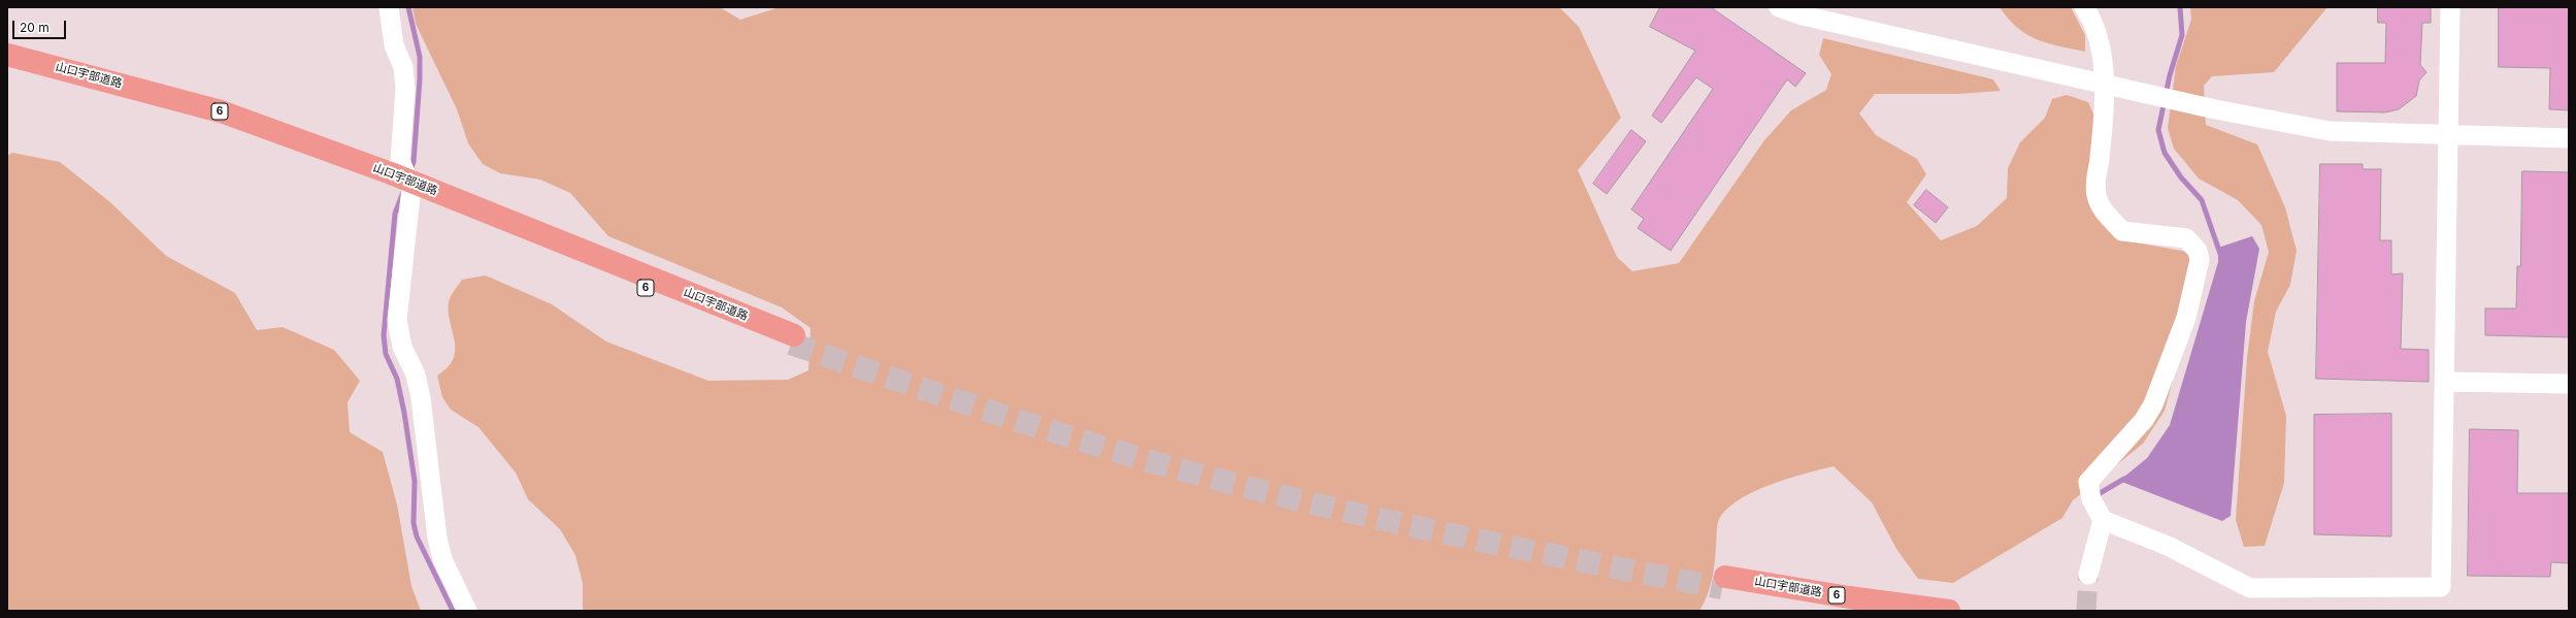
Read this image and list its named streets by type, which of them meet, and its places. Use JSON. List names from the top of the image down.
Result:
{
  "streets": {
    "highway": ["山口宇部道路", "6"]
  },
  "scale_bar": "20 m"
}
